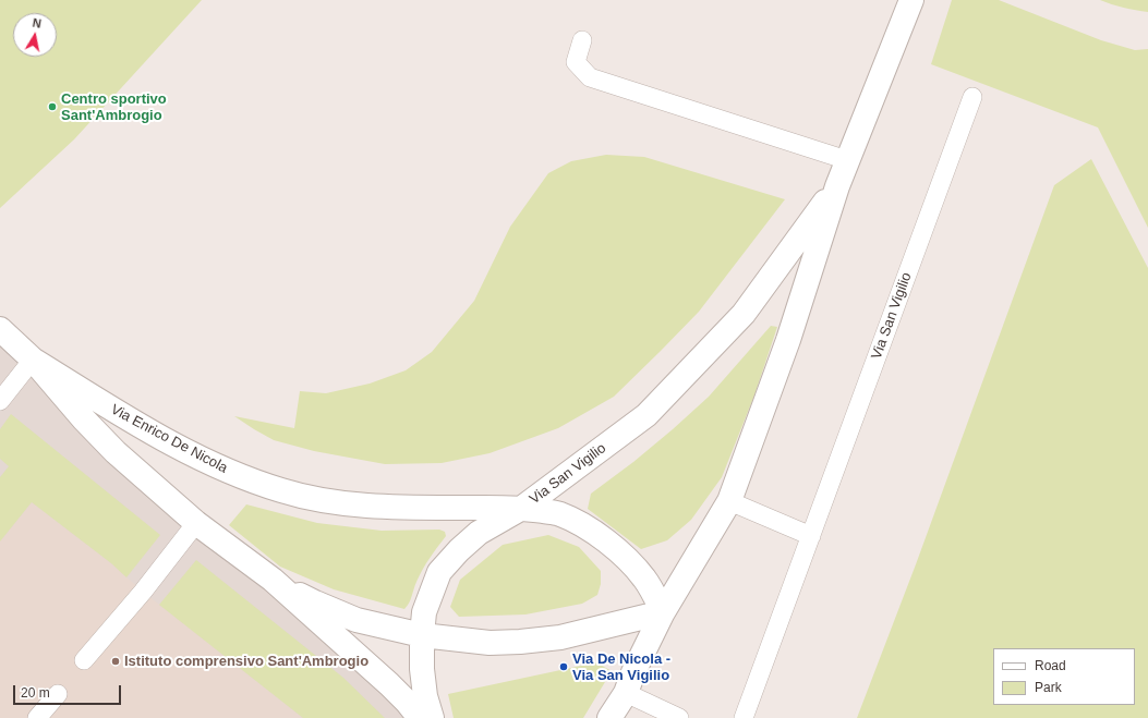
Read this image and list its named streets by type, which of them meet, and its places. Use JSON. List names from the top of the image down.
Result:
{
  "streets": {
    "street": ["Via San Vigilio", "Via Enrico De Nicola"]
  },
  "crossings": [
    ["Via San Vigilio", "Via Enrico De Nicola"]
  ],
  "places": ["Centro sportivo Sant'Ambrogio", "Istituto comprensivo Sant'Ambrogio", "Via De Nicola - Via San Vigilio"],
  "legend": ["Road", "Park"],
  "scale_bar": "20 m",
  "north": "top"
}
